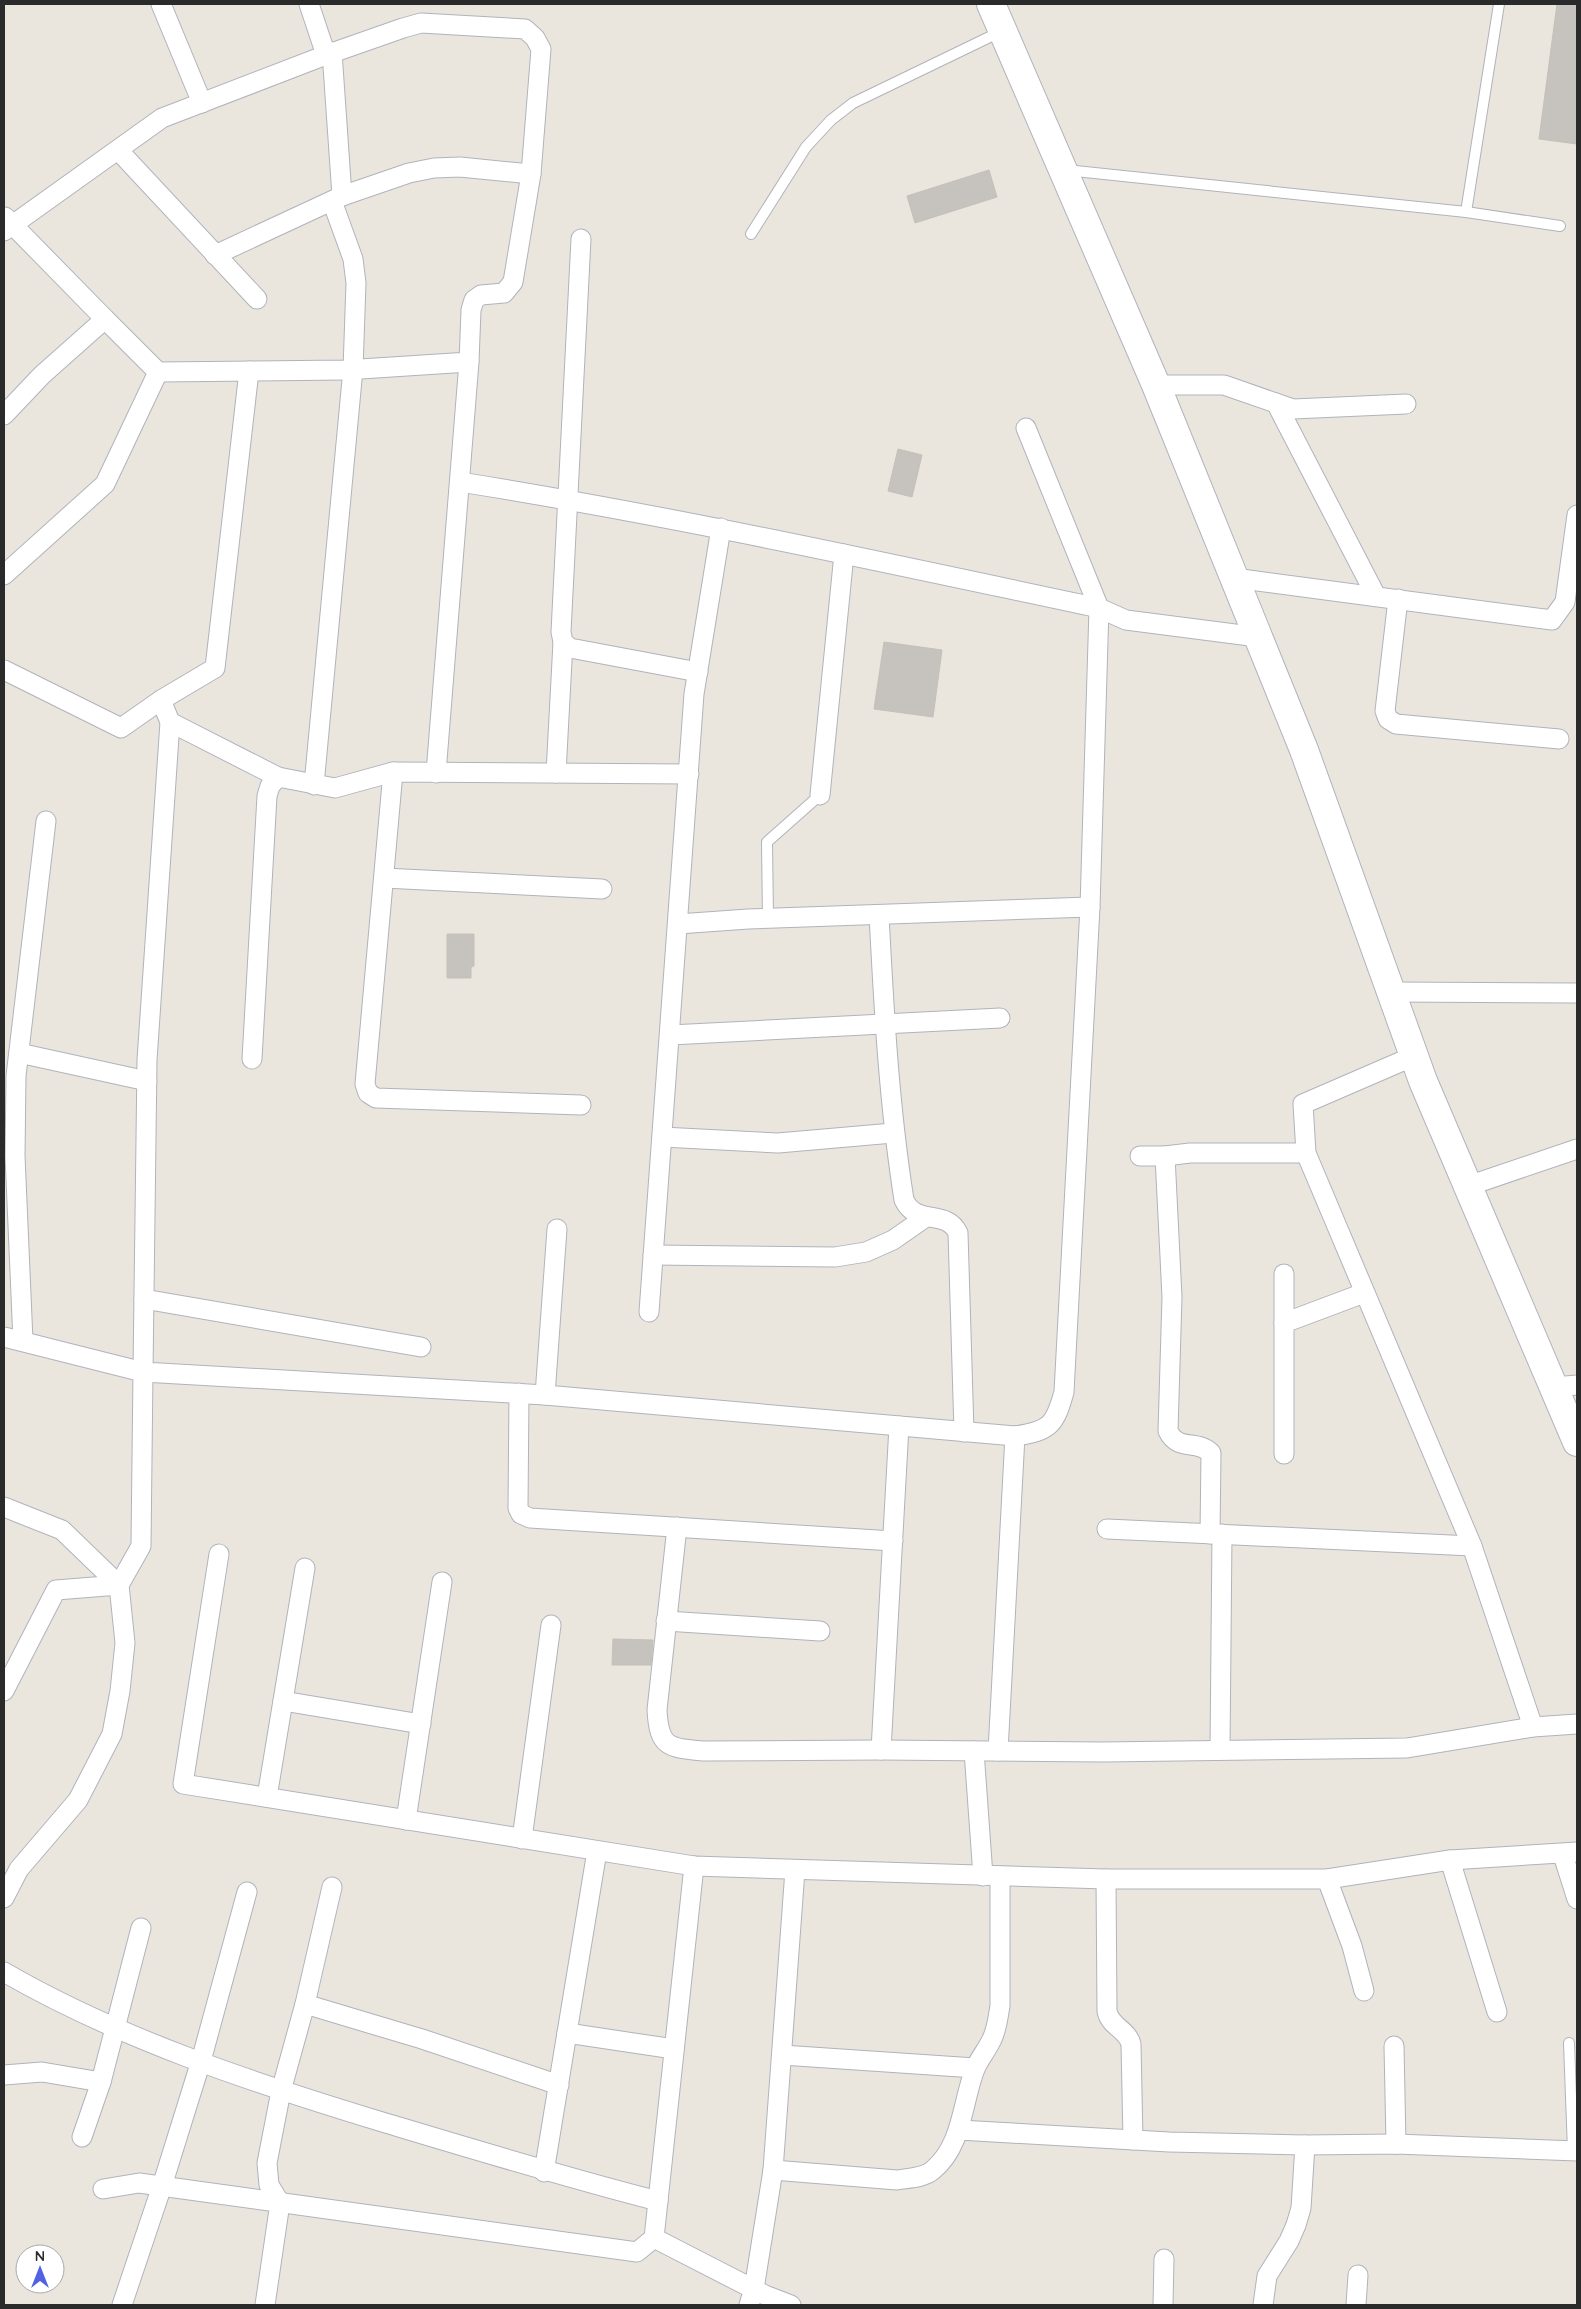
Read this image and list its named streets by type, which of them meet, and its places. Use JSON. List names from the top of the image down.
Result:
{
  "north": "top"
}
